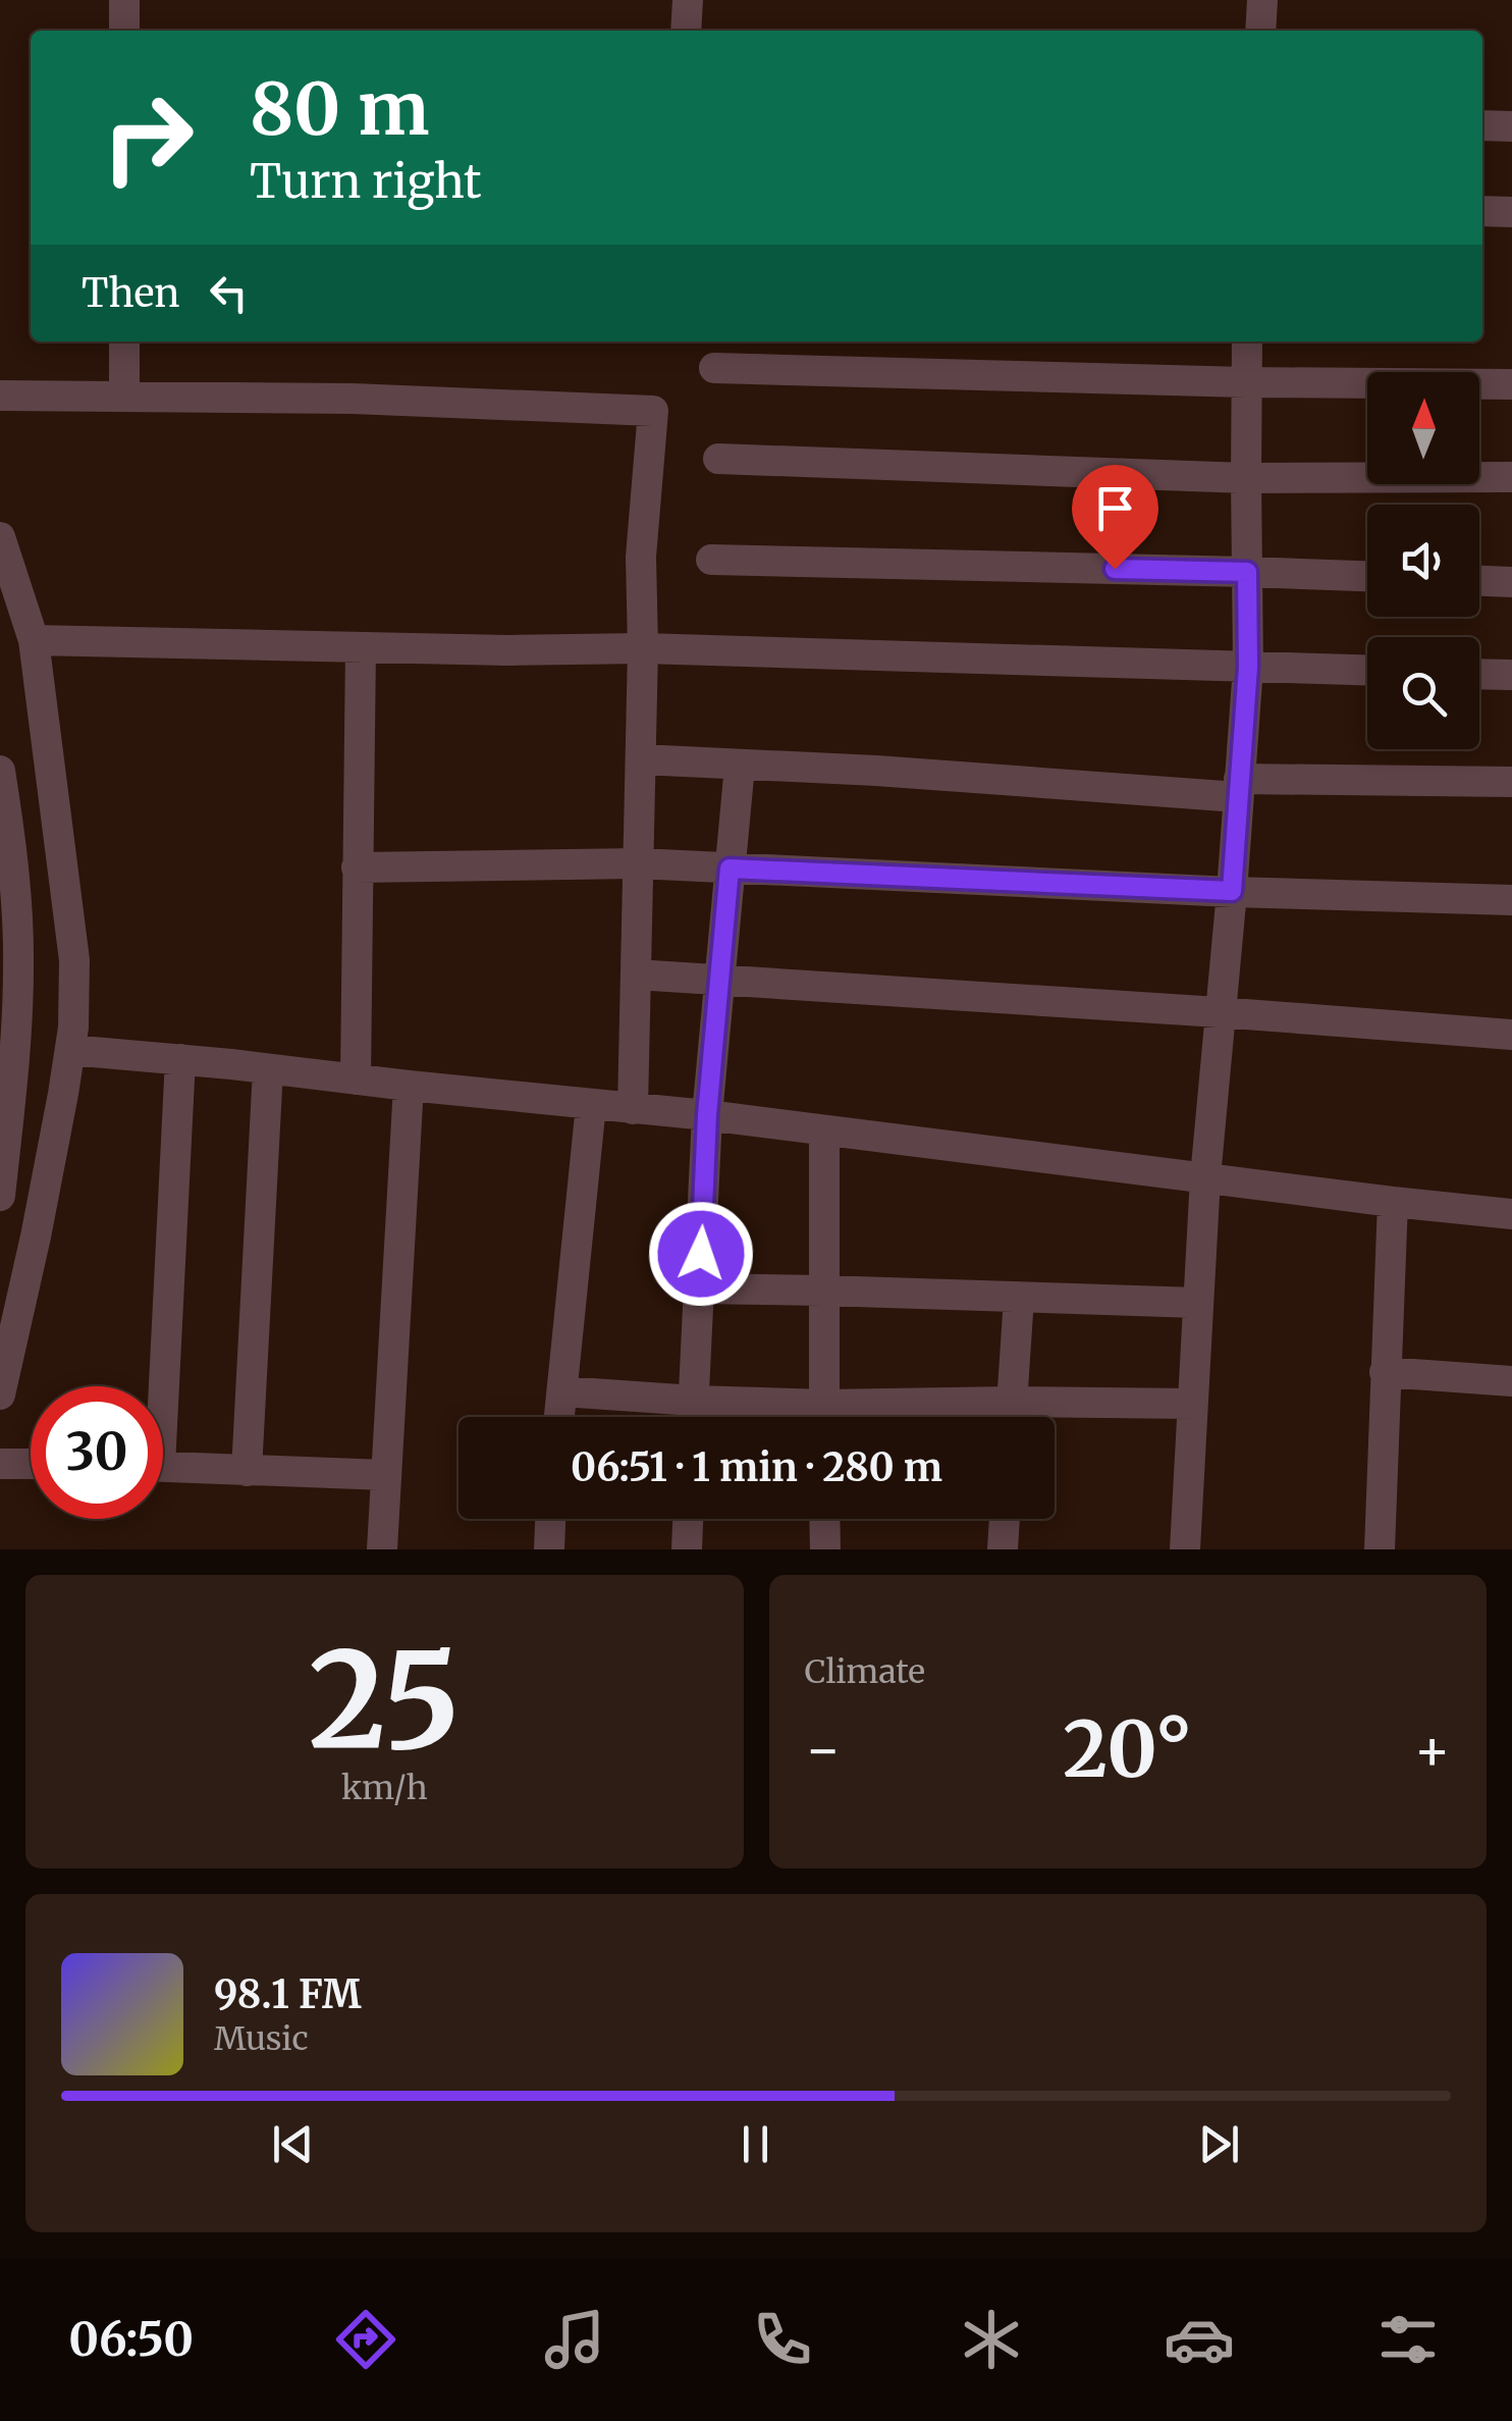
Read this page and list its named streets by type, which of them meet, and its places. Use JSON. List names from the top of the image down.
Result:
{
  "north": "top",
  "page": {
    "turn": ["80 m", "Turn right"],
    "then": "Then",
    "limit": "30",
    "trip": "06:51 · 1 min · 280 m",
    "tile": [
      ["25", "km/h"],
      "Climate"
    ],
    "heat": ["−", "20°", "+"],
    "song": ["98.1 FM", "Music"],
    "tabs": "06:50"
  }
}
